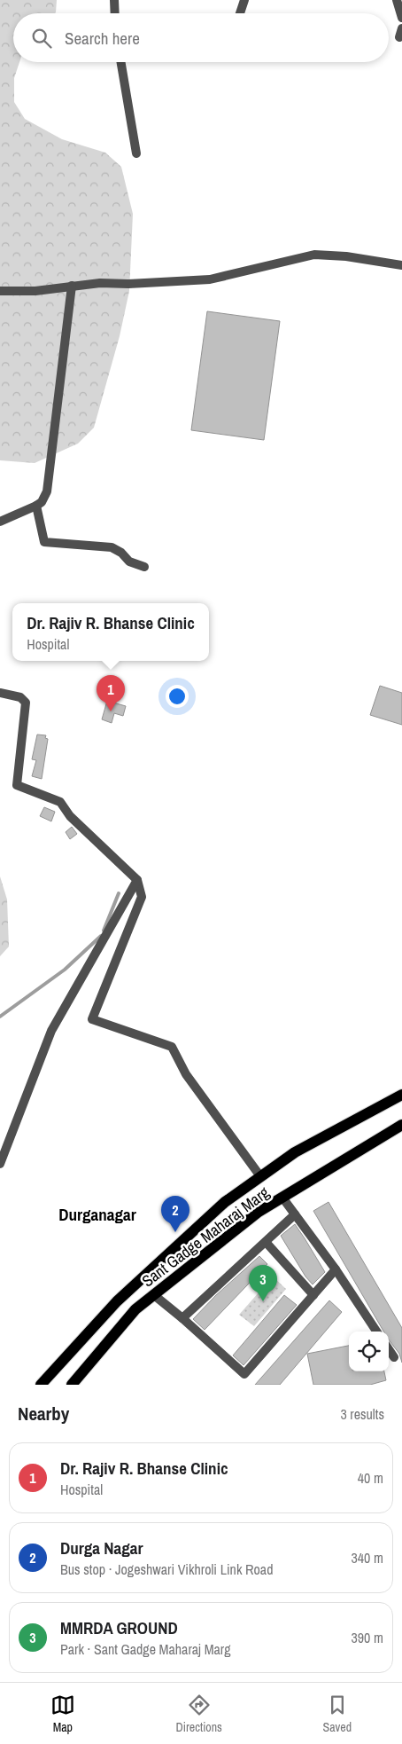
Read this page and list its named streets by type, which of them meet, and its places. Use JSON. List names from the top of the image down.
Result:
{
  "streets": {
    "main road": ["Sant Gadge Maharaj Marg"]
  },
  "districts": ["Durganagar"],
  "page": {
    "search": "Search here",
    "popup": ["Dr. Rajiv R. Bhanse Clinic", "Hospital"],
    "pins": ["1", "2", "3"],
    "heading": ["Nearby", "3 results"],
    "list": [
      {
        "mark": "1",
        "name": "Dr. Rajiv R. Bhanse Clinic",
        "note": "Hospital",
        "value": "40 m"
      },
      {
        "mark": "2",
        "name": "Durga Nagar",
        "note": "Bus stop · Jogeshwari Vikhroli Link Road",
        "value": "340 m"
      },
      {
        "mark": "3",
        "name": "MMRDA GROUND",
        "note": "Park · Sant Gadge Maharaj Marg",
        "value": "390 m"
      }
    ],
    "nav": ["Map", "Directions", "Saved"]
  }
}
